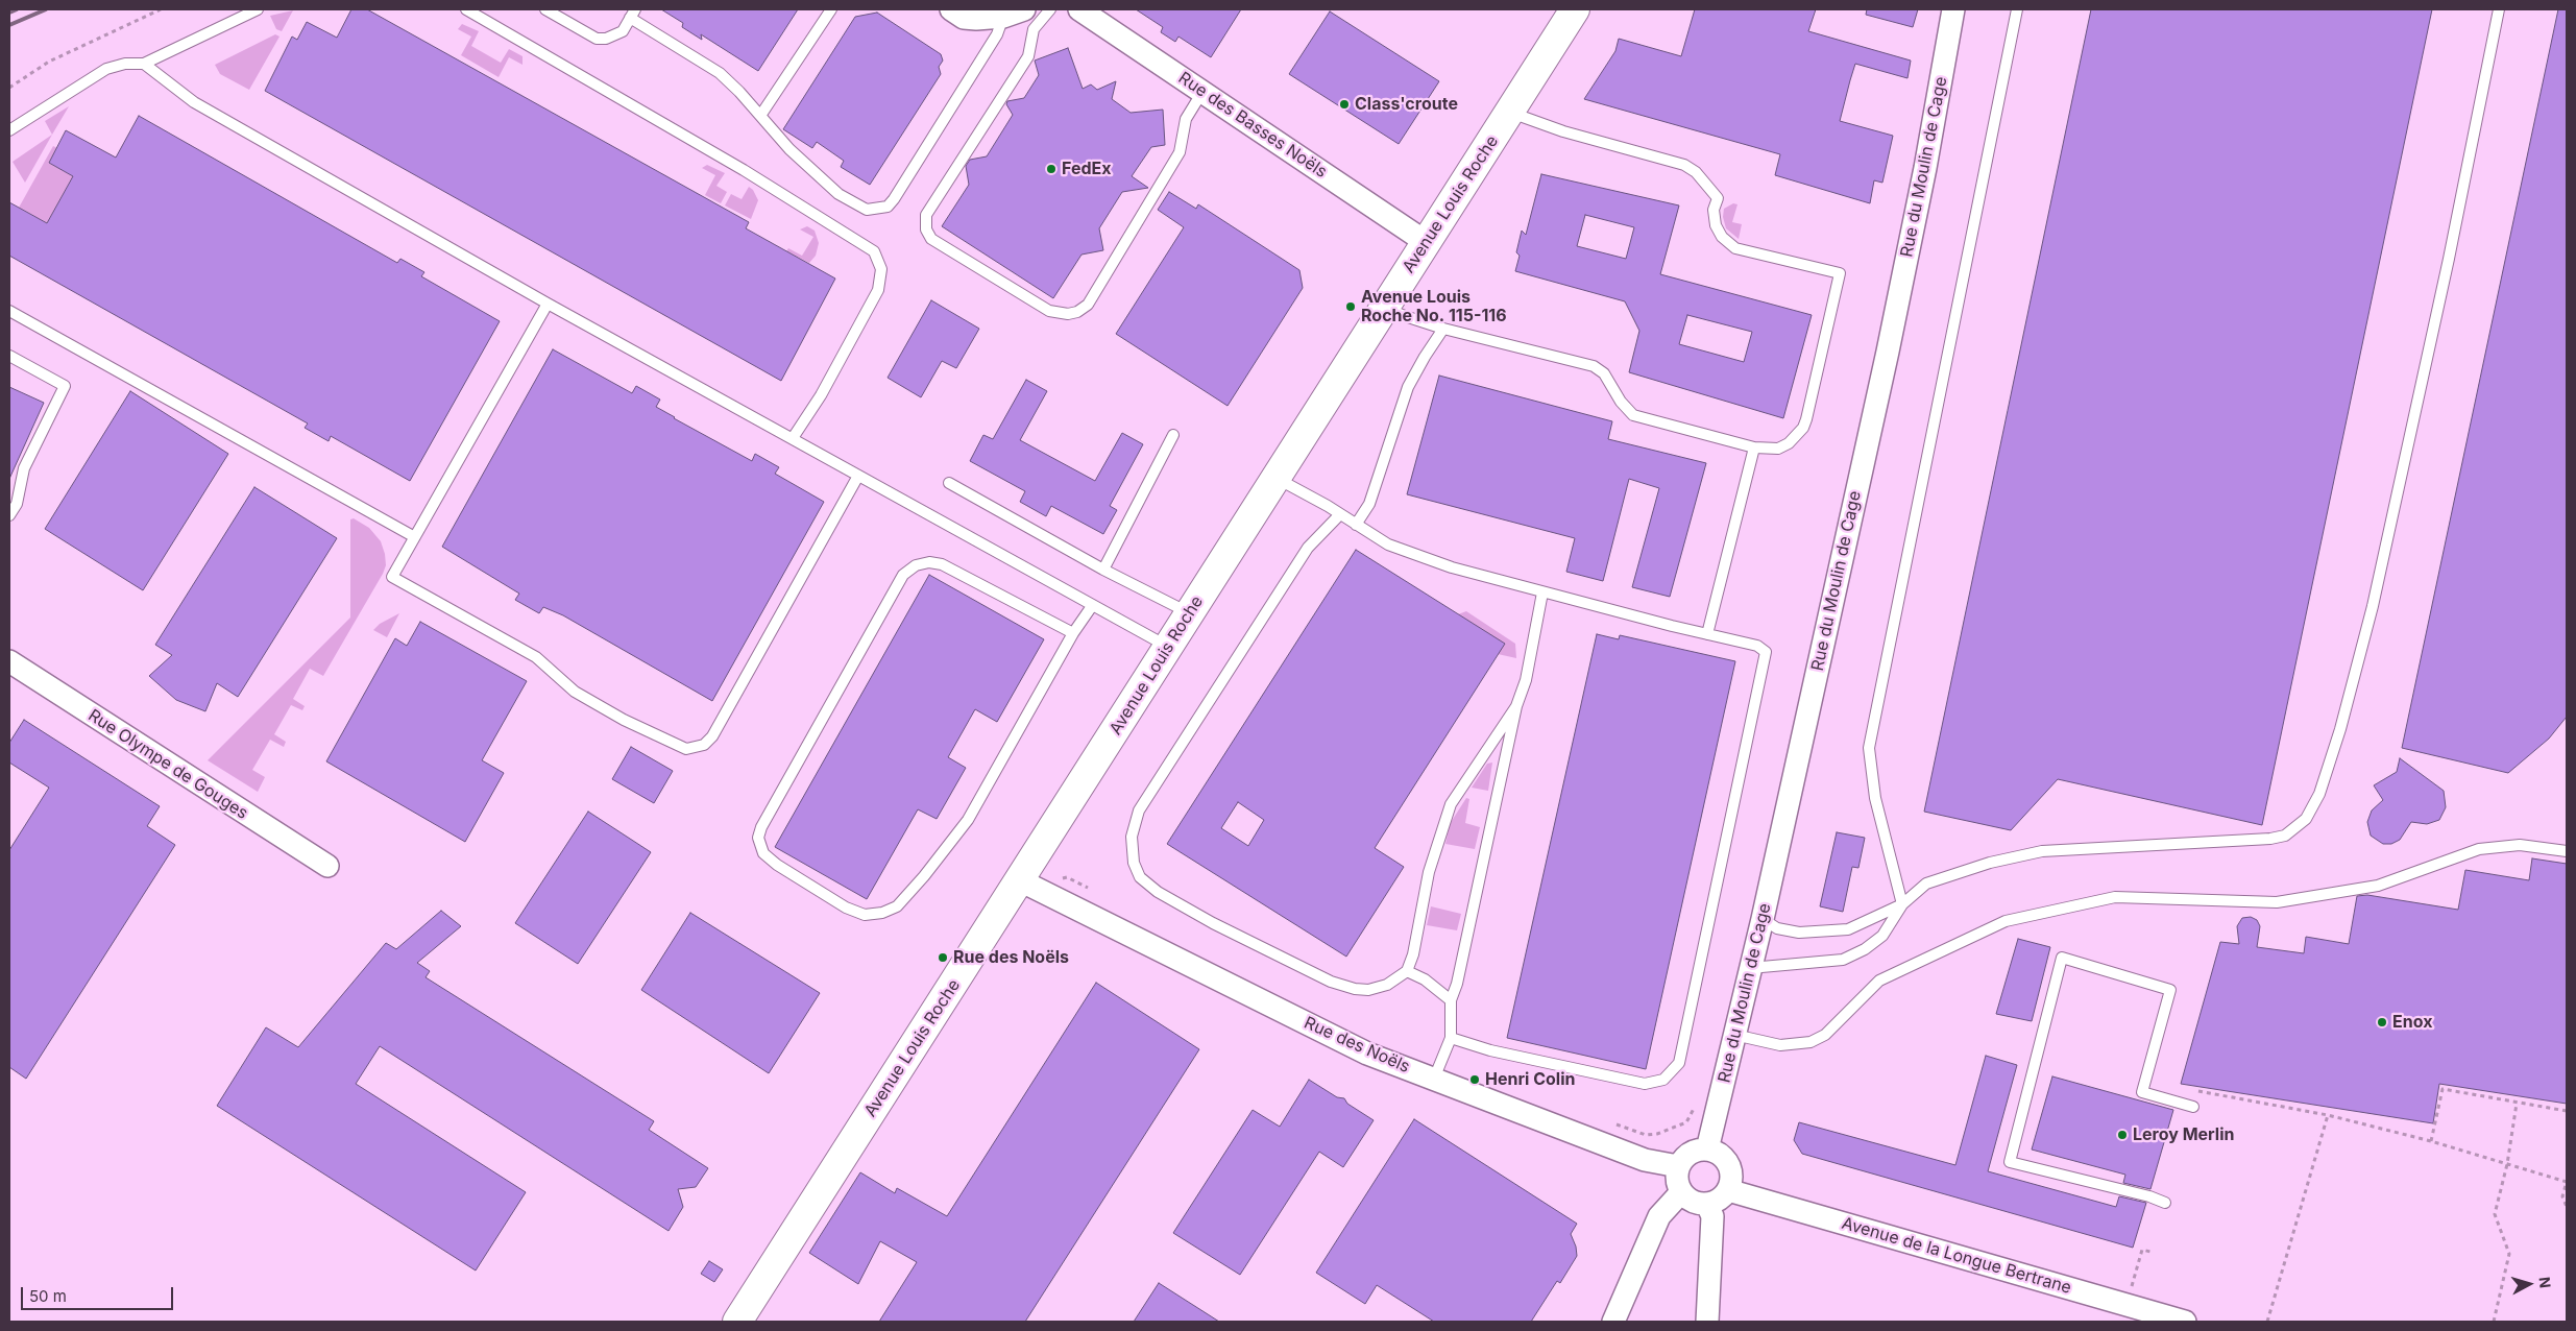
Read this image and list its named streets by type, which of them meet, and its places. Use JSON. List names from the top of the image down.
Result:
{
  "streets": {
    "main road": ["Avenue Louis Roche"],
    "street": [
      "Rue des Basses Noëls",
      "Rue du Moulin de Cage",
      "Rue Olympe de Gouges",
      "Rue des Noëls",
      "Avenue de la Longue Bertrane"
    ]
  },
  "crossings": [
    ["Rue des Basses Noëls", "Avenue Louis Roche"],
    ["Rue du Moulin de Cage", "Rue des Noëls"],
    ["Rue du Moulin de Cage", "Avenue de la Longue Bertrane"],
    ["Avenue Louis Roche", "Rue des Noëls"],
    ["Rue des Noëls", "Avenue de la Longue Bertrane"]
  ],
  "places": [
    "Class'croute",
    "FedEx",
    "Avenue Louis Roche No. 115-116",
    "Rue des Noëls",
    "Enox",
    "Henri Colin",
    "Leroy Merlin"
  ],
  "scale_bar": "50 m",
  "north": "right"
}
